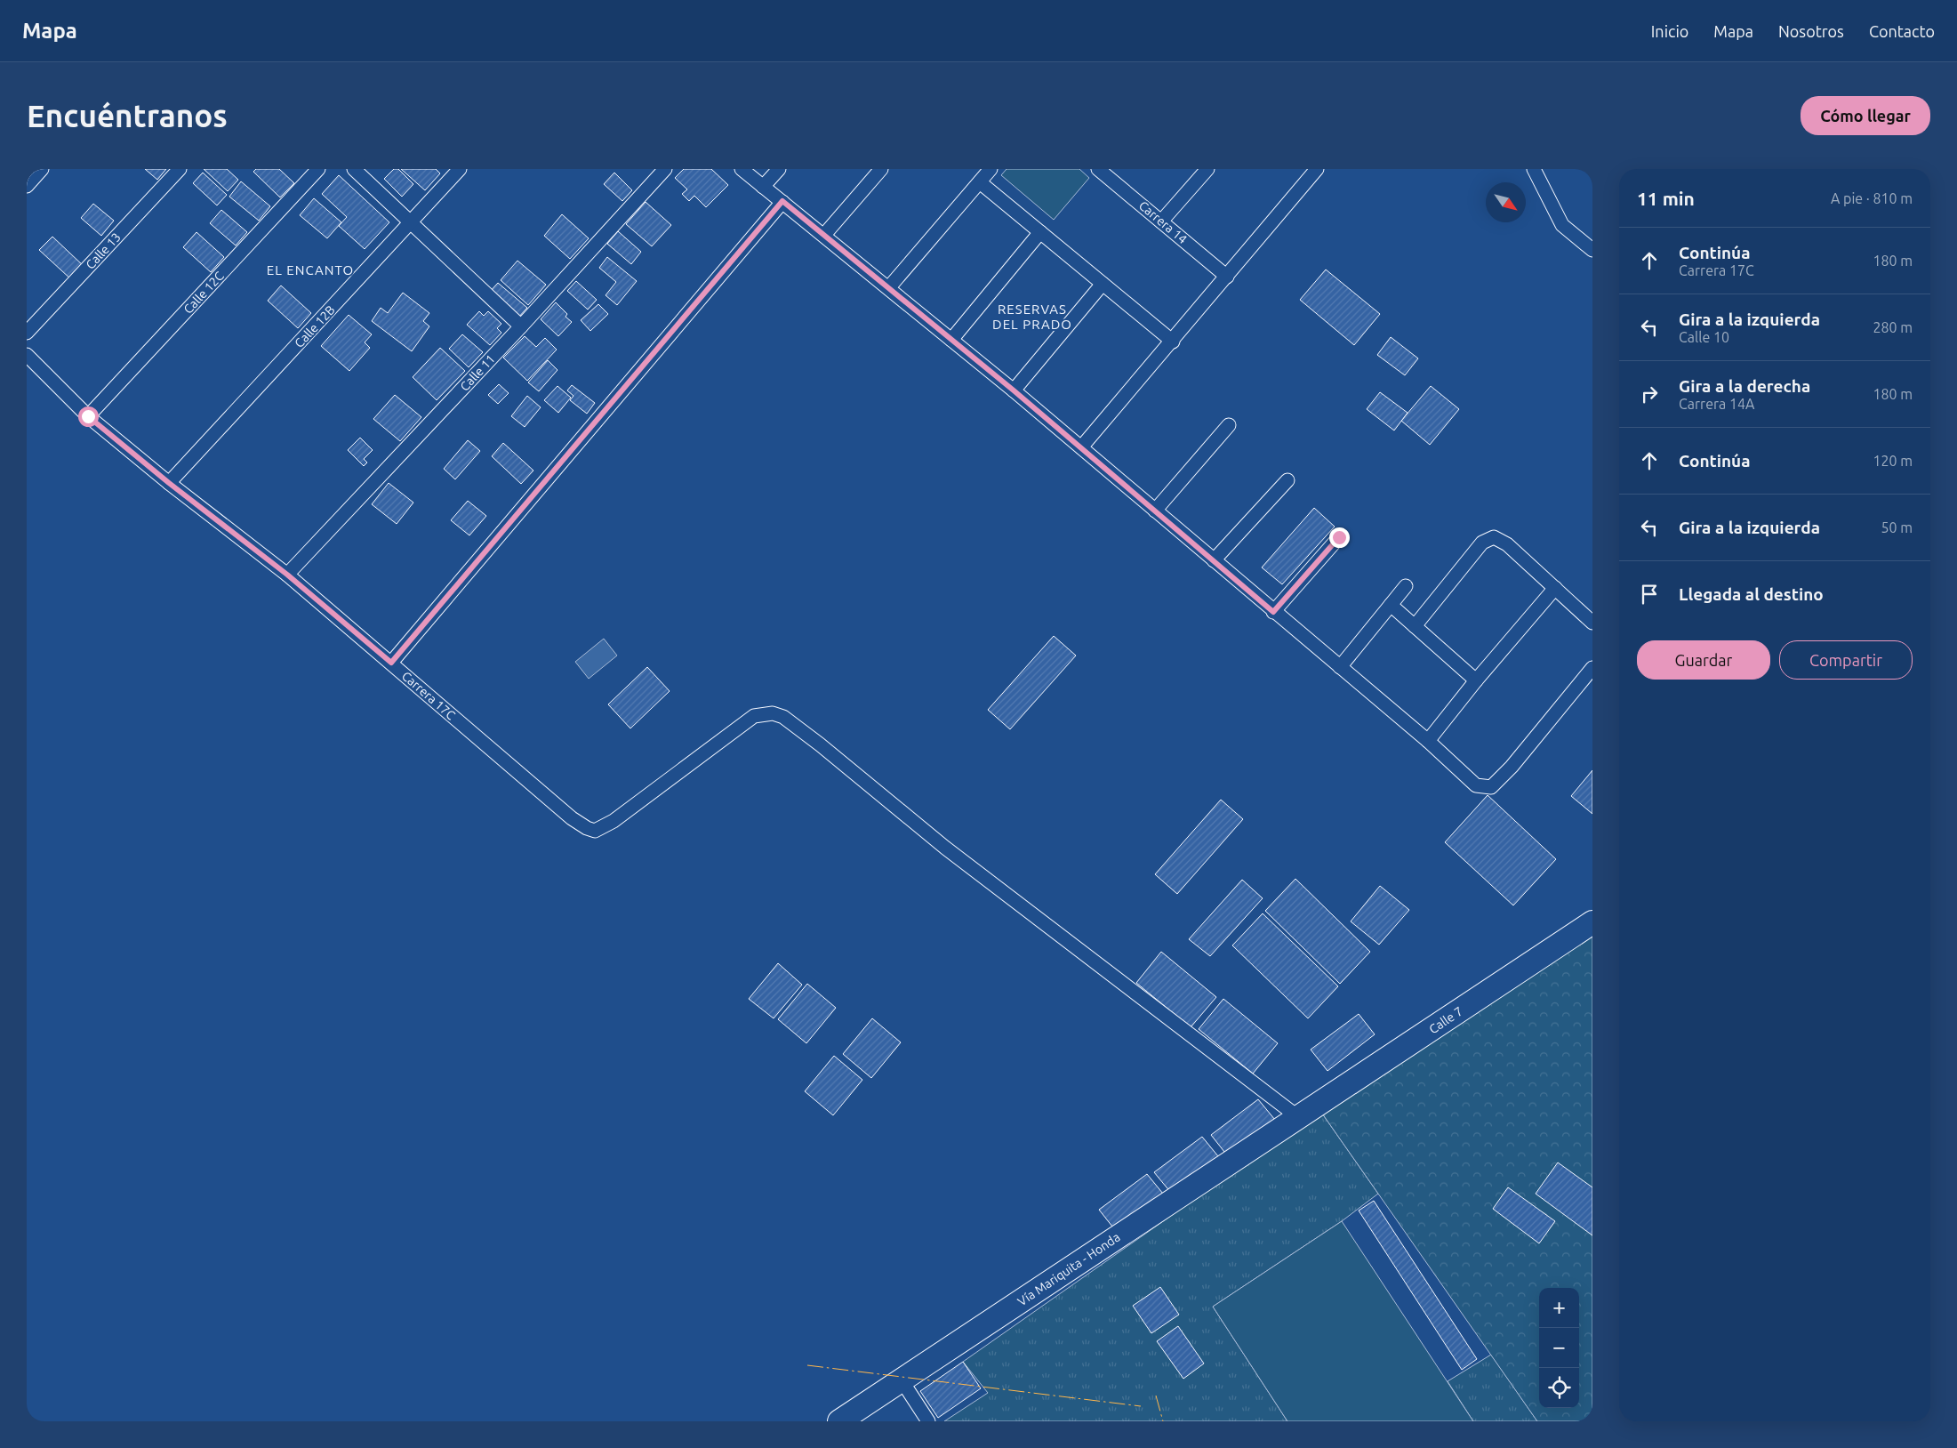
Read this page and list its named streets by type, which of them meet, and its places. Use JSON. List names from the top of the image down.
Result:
{
  "streets": {
    "highway": ["Calle 7", "Vía Mariquita - Honda"],
    "street": [
      "Carrera 14",
      "Calle 13",
      "Calle 12C",
      "Calle 12B",
      "Calle 11",
      "Carrera 17C"
    ]
  },
  "crossings": [
    ["Calle 12C", "Carrera 17C"],
    ["Calle 12B", "Carrera 17C"],
    ["Calle 11", "Carrera 17C"],
    ["Carrera 17C", "Calle 7"],
    ["Carrera 17C", "Vía Mariquita - Honda"],
    ["Calle 7", "Vía Mariquita - Honda"]
  ],
  "districts": ["EL ENCANTO", "RESERVAS DEL PRADO"],
  "north": "bottom right",
  "page": {
    "header": "Mapa",
    "nav": [
      "Inicio",
      "Mapa",
      "Nosotros",
      "Contacto"
    ],
    "buttons": [
      "Cómo llegar",
      ["Guardar", "Compartir"]
    ],
    "title": "Encuéntranos",
    "heading": ["11 min", "A pie · 810 m"],
    "list": [
      ["Continúa", "Carrera 17C", "180 m"],
      ["Gira a la izquierda", "Calle 10", "280 m"],
      ["Gira a la derecha", "Carrera 14A", "180 m"],
      ["Continúa", "120 m"],
      ["Gira a la izquierda", "50 m"],
      "Llegada al destino"
    ],
    "map_buttons": ["+", "−"]
  }
}
